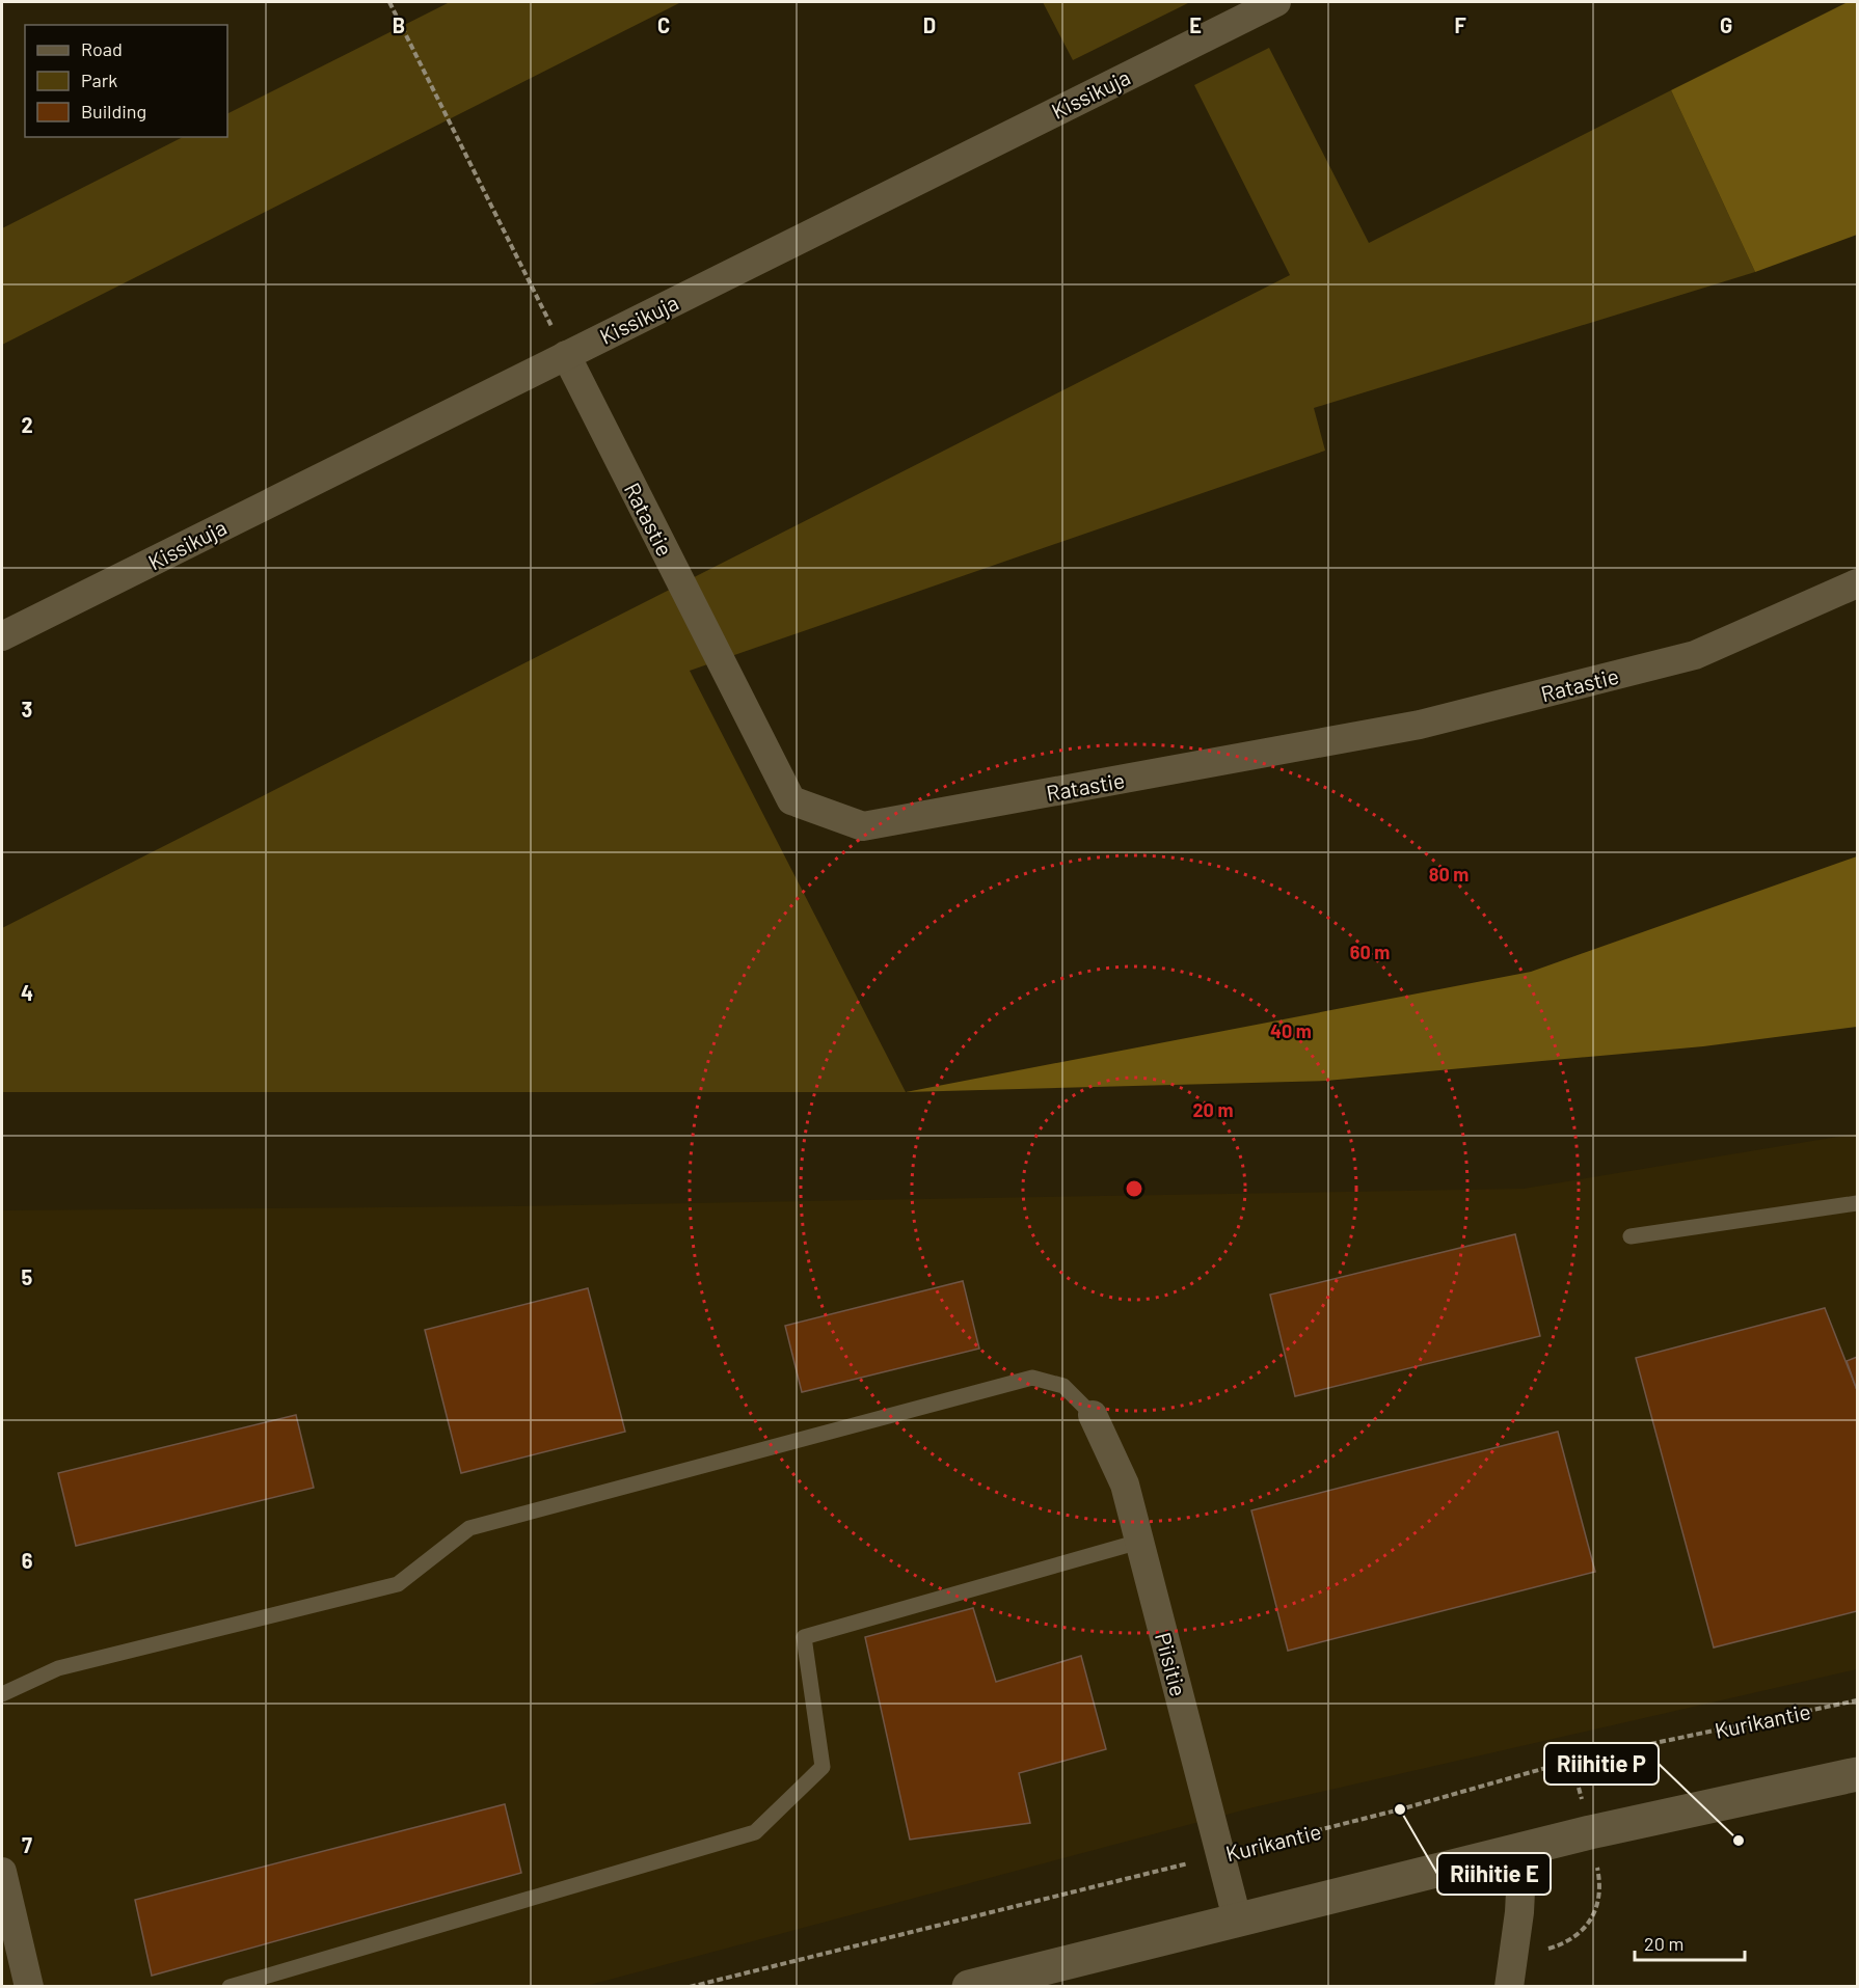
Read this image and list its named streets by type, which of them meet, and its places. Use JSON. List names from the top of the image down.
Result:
{
  "streets": {
    "street": ["Kissikuja", "Ratastie", "Piisitie"],
    "path": ["Kurikantie"]
  },
  "crossings": [
    ["Kissikuja", "Ratastie"],
    ["Piisitie", "Kurikantie"]
  ],
  "places": ["Riihitie E", "Riihitie P"],
  "legend": ["Road", "Park", "Building"],
  "scale_bar": "20 m",
  "grid": {
    "columns": [
      "B",
      "C",
      "D",
      "E",
      "F",
      "G"
    ],
    "rows": [
      "2",
      "3",
      "4",
      "5",
      "6",
      "7"
    ]
  },
  "rings": [
    "80 m",
    "60 m",
    "40 m",
    "20 m"
  ]
}
